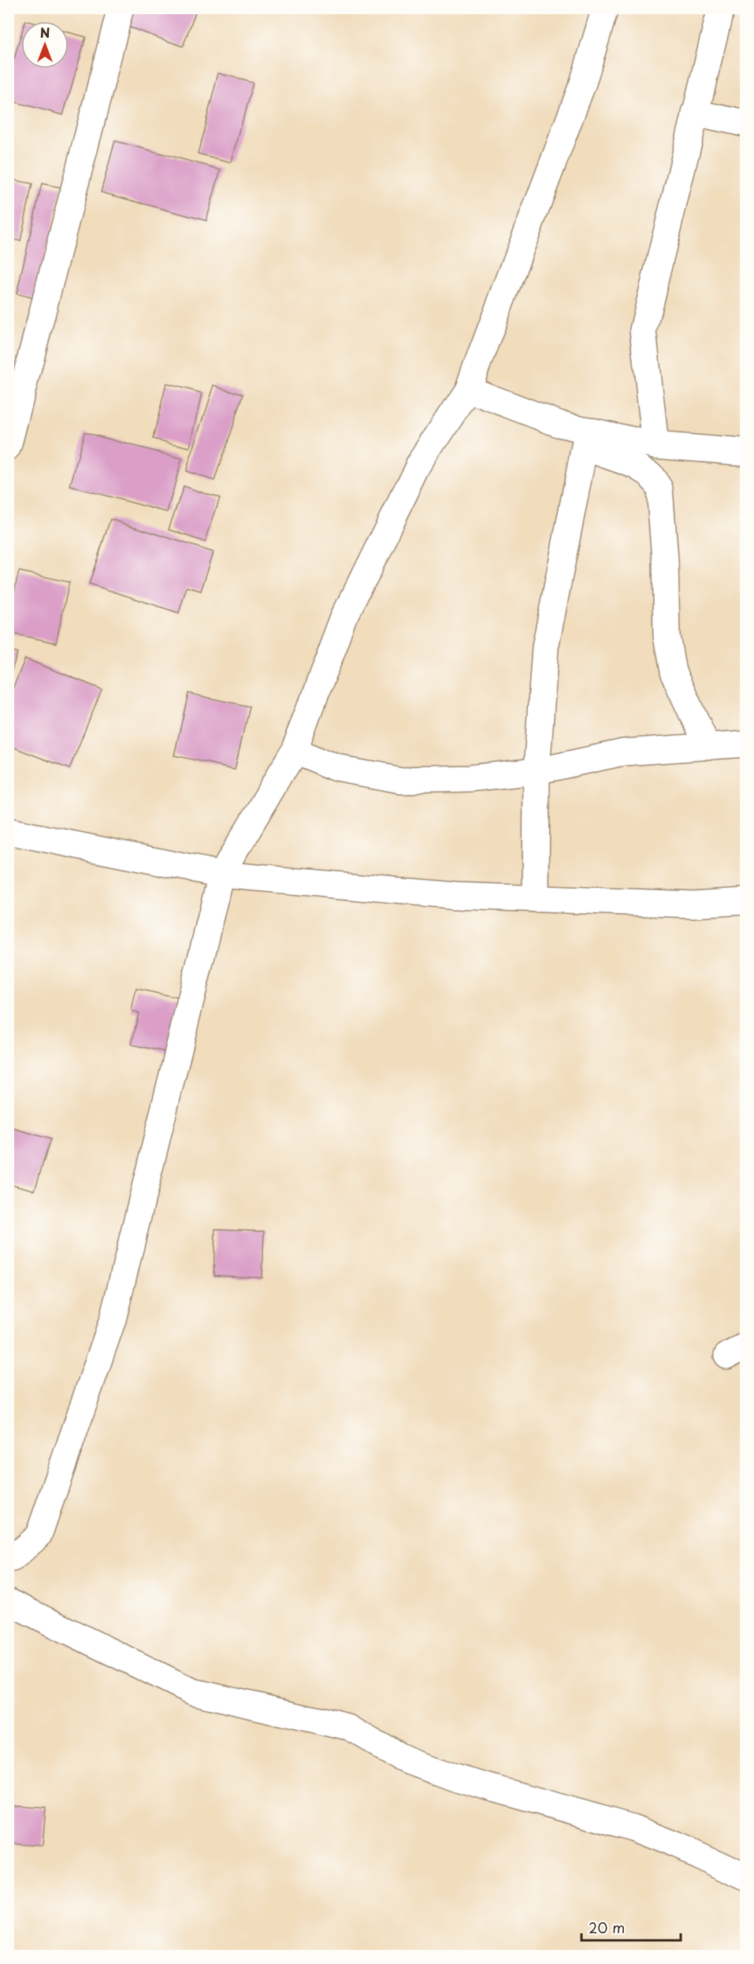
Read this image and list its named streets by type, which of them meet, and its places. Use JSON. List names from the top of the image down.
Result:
{
  "scale_bar": "20 m",
  "north": "top"
}
